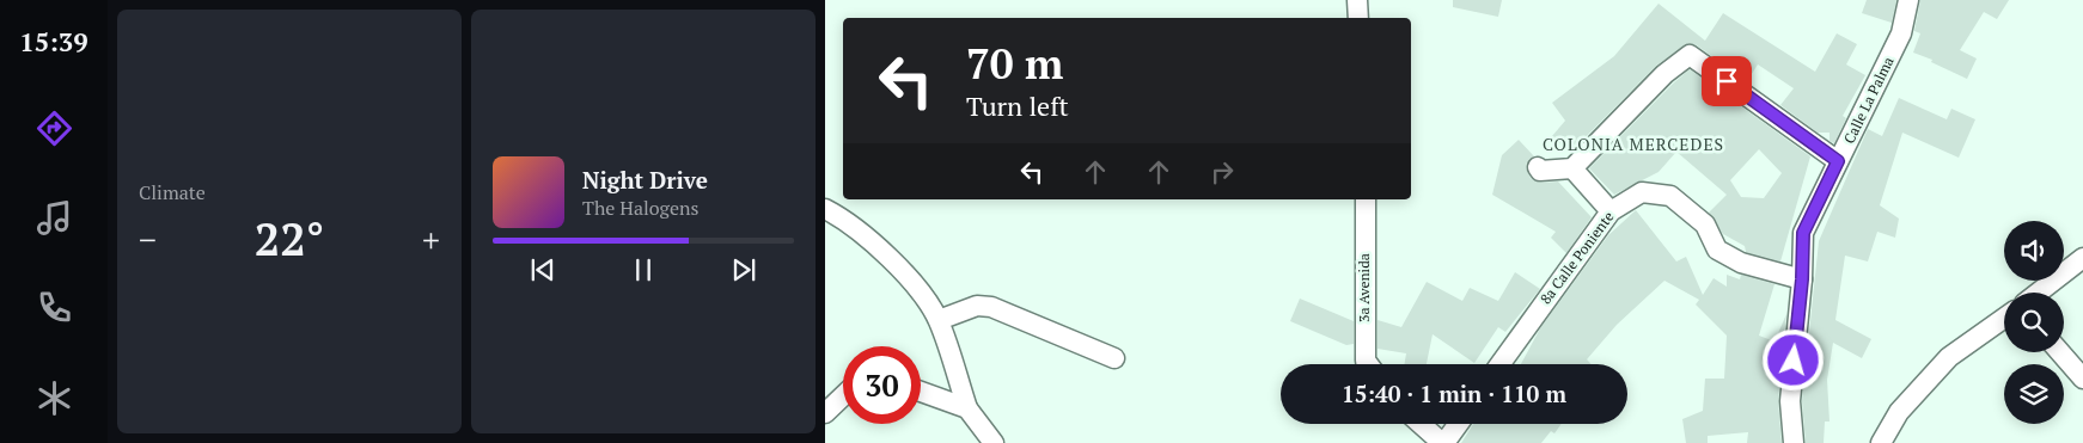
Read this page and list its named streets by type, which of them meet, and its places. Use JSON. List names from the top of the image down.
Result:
{
  "streets": {
    "street": ["Calle La Palma", "8a Calle Poniente", "3a Avenida"]
  },
  "crossings": [
    ["Calle La Palma", "8a Calle Poniente"]
  ],
  "districts": ["COLONIA MERCEDES"],
  "page": {
    "tabs": "15:39",
    "tile": "Climate",
    "turn": ["70 m", "Turn left"],
    "song": ["Night Drive", "The Halogens"],
    "heat": ["−", "22°", "+"],
    "limit": "30",
    "trip": "15:40 · 1 min · 110 m"
  }
}
